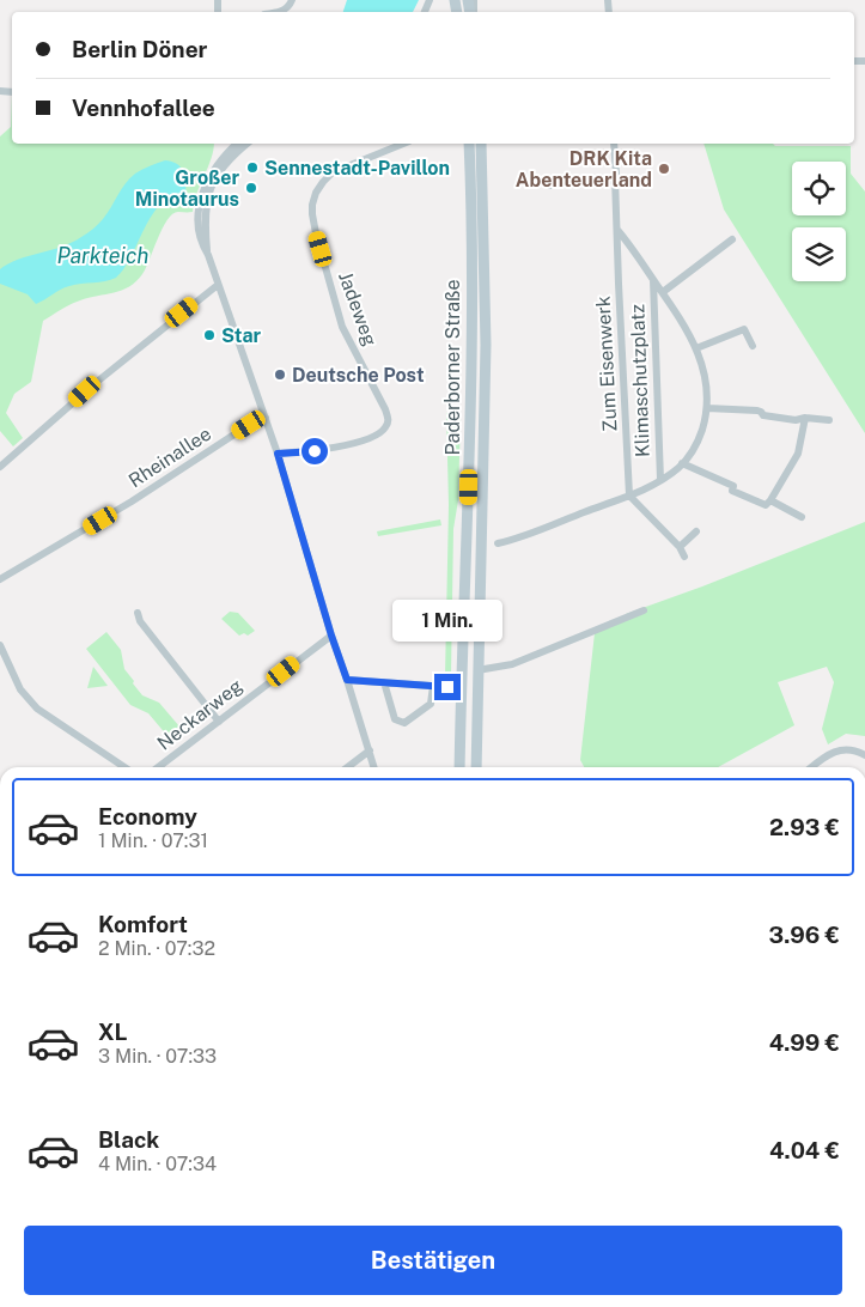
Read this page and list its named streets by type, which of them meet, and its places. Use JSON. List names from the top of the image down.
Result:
{
  "streets": {
    "main road": ["Paderborner Straße"],
    "street": [
      "Jadeweg",
      "Zum Eisenwerk",
      "Klimaschutzplatz",
      "Rheinallee",
      "Neckarweg"
    ]
  },
  "water": ["Parkteich"],
  "places": [
    "Sennestadt-Pavillon",
    "DRK Kita Abenteuerland",
    "Großer Minotaurus",
    "Star",
    "Deutsche Post"
  ],
  "page": {
    "banner": ["Berlin Döner", "Vennhofallee"],
    "bubble": "1 Min.",
    "list": [
      {
        "name": "Economy",
        "note": "1 Min. · 07:31",
        "value": "2.93 €"
      },
      {
        "name": "Komfort",
        "note": "2 Min. · 07:32",
        "value": "3.96 €"
      },
      {
        "name": "XL",
        "note": "3 Min. · 07:33",
        "value": "4.99 €"
      },
      {
        "name": "Black",
        "note": "4 Min. · 07:34",
        "value": "4.04 €"
      }
    ],
    "buttons": "Bestätigen"
  }
}
